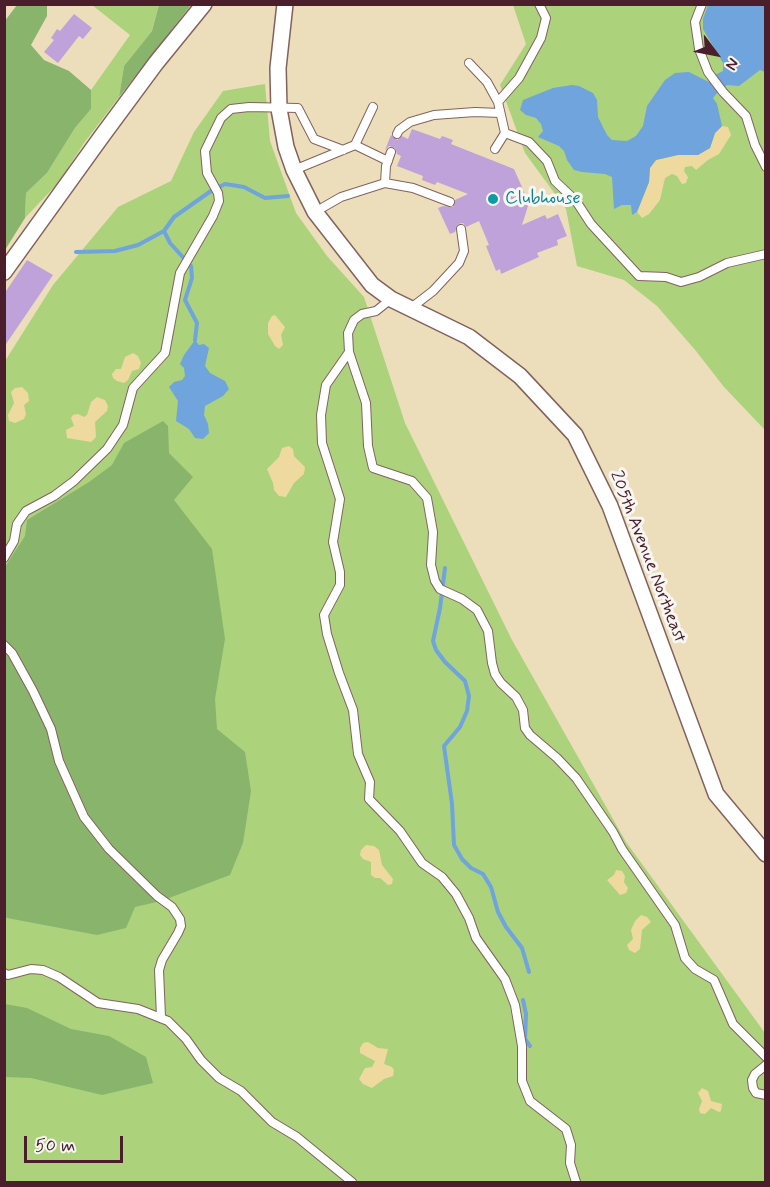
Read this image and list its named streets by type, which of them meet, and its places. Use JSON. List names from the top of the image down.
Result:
{
  "streets": {
    "street": ["205th Avenue Northeast"]
  },
  "places": ["Clubhouse"],
  "scale_bar": "50 m",
  "north": "bottom right"
}
